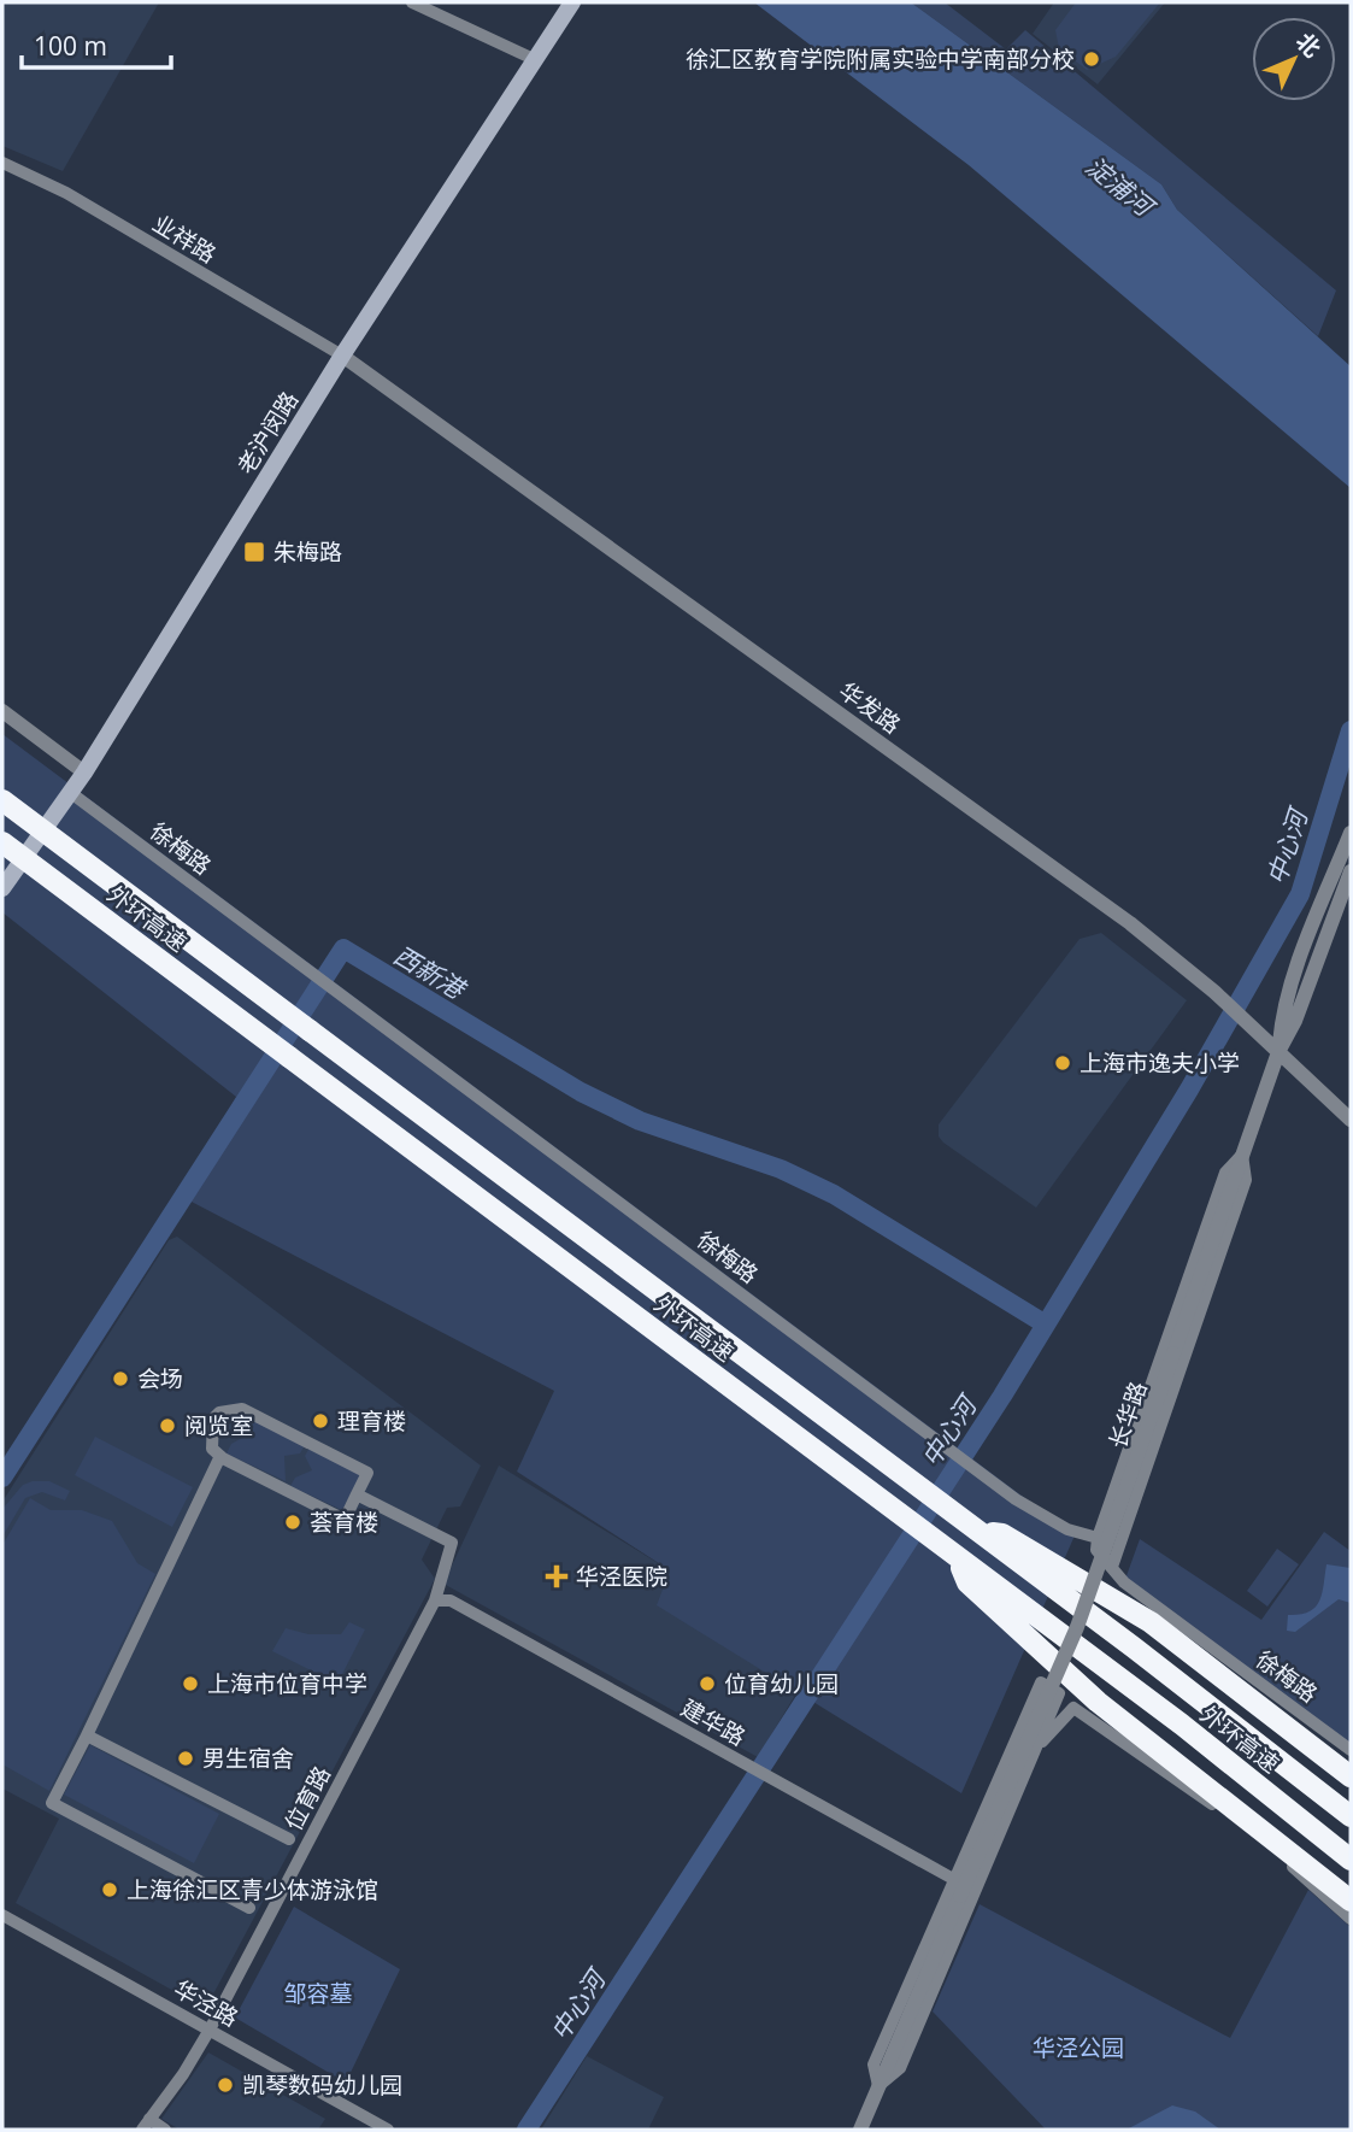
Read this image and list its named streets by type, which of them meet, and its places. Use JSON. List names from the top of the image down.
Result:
{
  "streets": {
    "highway": ["外环高速"],
    "main road": ["老沪闵路"],
    "street": [
      "业祥路",
      "华发路",
      "徐梅路",
      "长华路",
      "建华路",
      "位育路",
      "华泾路"
    ]
  },
  "crossings": [
    ["业祥路", "老沪闵路"],
    ["业祥路", "华发路"],
    ["老沪闵路", "华发路"],
    ["老沪闵路", "徐梅路"],
    ["华发路", "长华路"],
    ["徐梅路", "长华路"],
    ["长华路", "建华路"],
    ["建华路", "位育路"],
    ["位育路", "华泾路"]
  ],
  "water": ["淀浦河", "中心河", "西新港"],
  "parks": ["邹容墓", "华泾公园"],
  "places": {
    "other": [
      "徐汇区教育学院附属实验中学南部分校",
      "上海市逸夫小学",
      "会场",
      "理育楼",
      "阅览室",
      "荟育楼",
      "上海市位育中学",
      "位育幼儿园",
      "男生宿舍",
      "上海徐汇区青少体游泳馆",
      "凯琴数码幼儿园"
    ],
    "transit": ["朱梅路"],
    "health": ["华泾医院"]
  },
  "scale_bar": "100 m",
  "north": "top right"
}
